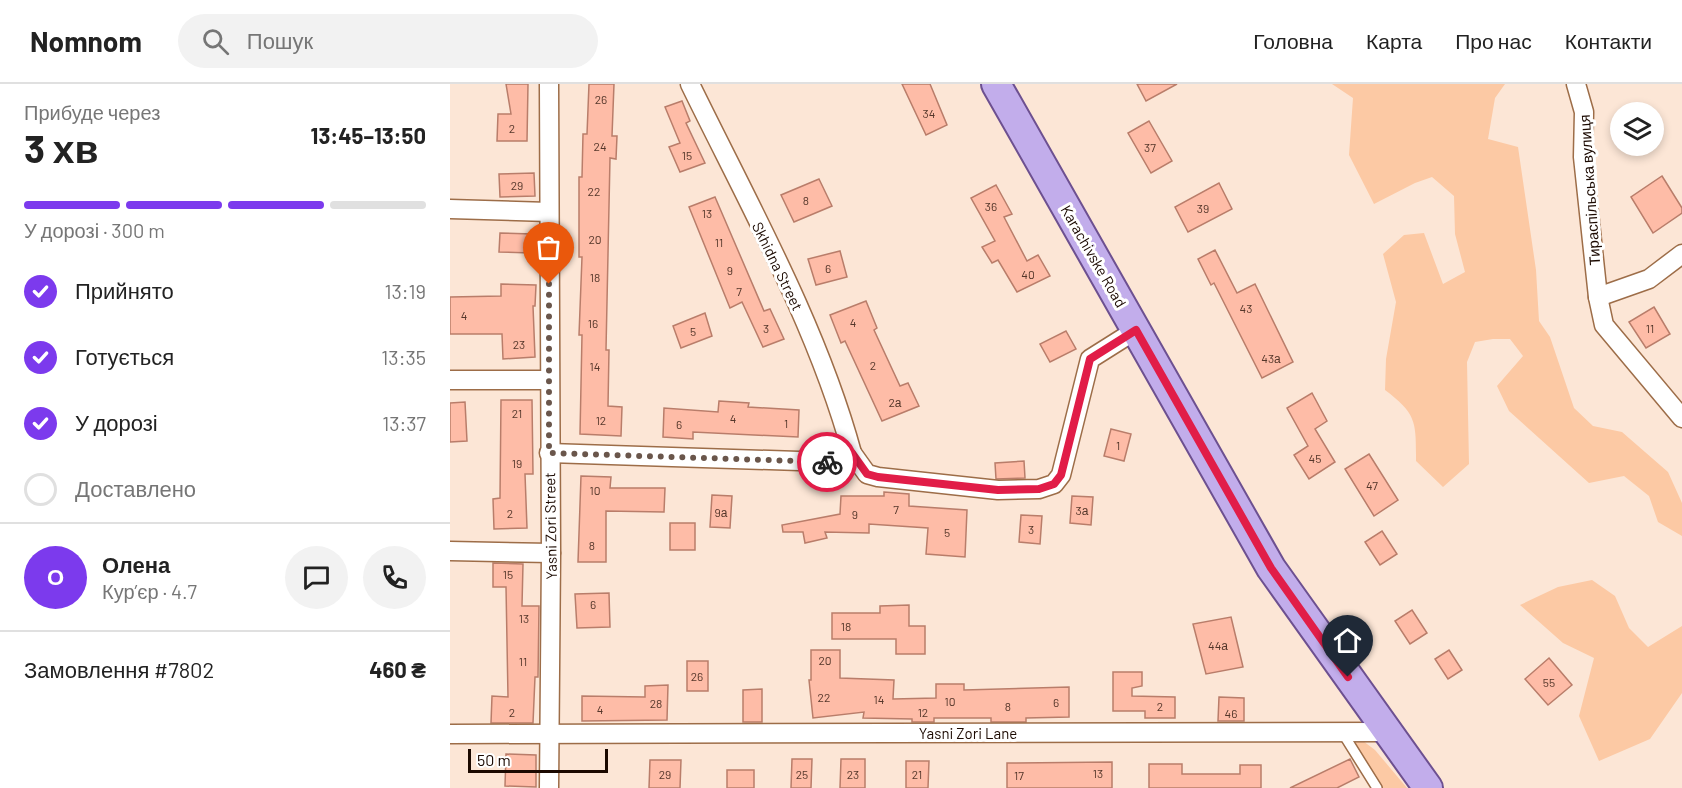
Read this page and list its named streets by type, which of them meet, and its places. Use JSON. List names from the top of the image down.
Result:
{
  "streets": {
    "main road": ["Karachivske Road"],
    "street": [
      "Тираспільська вулиця",
      "Skhidna Street",
      "Yasni Zori Street",
      "Yasni Zori Lane"
    ]
  },
  "crossings": [
    ["Karachivske Road", "Yasni Zori Lane"],
    ["Yasni Zori Street", "Yasni Zori Lane"]
  ],
  "house_numbers": [
    "26",
    "34",
    "2",
    "24",
    "37",
    "15",
    "29",
    "22",
    "8",
    "36",
    "39",
    "13",
    "20",
    "11",
    "6",
    "9",
    "40",
    "18",
    "7",
    "43",
    "4",
    "4",
    "16",
    "3",
    "11",
    "5",
    "23",
    "43а",
    "2",
    "14",
    "2а",
    "21",
    "4",
    "12",
    "1",
    "6",
    "1",
    "45",
    "19",
    "47",
    "10",
    "7",
    "3а",
    "9а",
    "2",
    "9",
    "3",
    "5",
    "8",
    "15",
    "6",
    "13",
    "18",
    "44а",
    "20",
    "11",
    "26",
    "55",
    "22",
    "14",
    "10",
    "6",
    "28",
    "8",
    "2",
    "4",
    "2",
    "12",
    "46",
    "13",
    "29",
    "25",
    "23",
    "21",
    "17"
  ],
  "scale_bar": "50 m",
  "page": {
    "header": "Nomnom",
    "search": "Пошук",
    "nav": [
      "Головна",
      "Карта",
      "Про нас",
      "Контакти"
    ],
    "heading": ["3 хв", "Прибуде через", "13:45–13:50"],
    "panel": [
      "Олена",
      "Кур’єр · 4.7",
      "Замовлення #7802",
      "460 ₴"
    ],
    "bar": "У дорозі · 300 m",
    "list": [
      ["Прийнято", "13:19"],
      ["Готується", "13:35"],
      ["У дорозі", "13:37"],
      "Доставлено"
    ],
    "round": "О",
    "scale": "50 m"
  }
}
